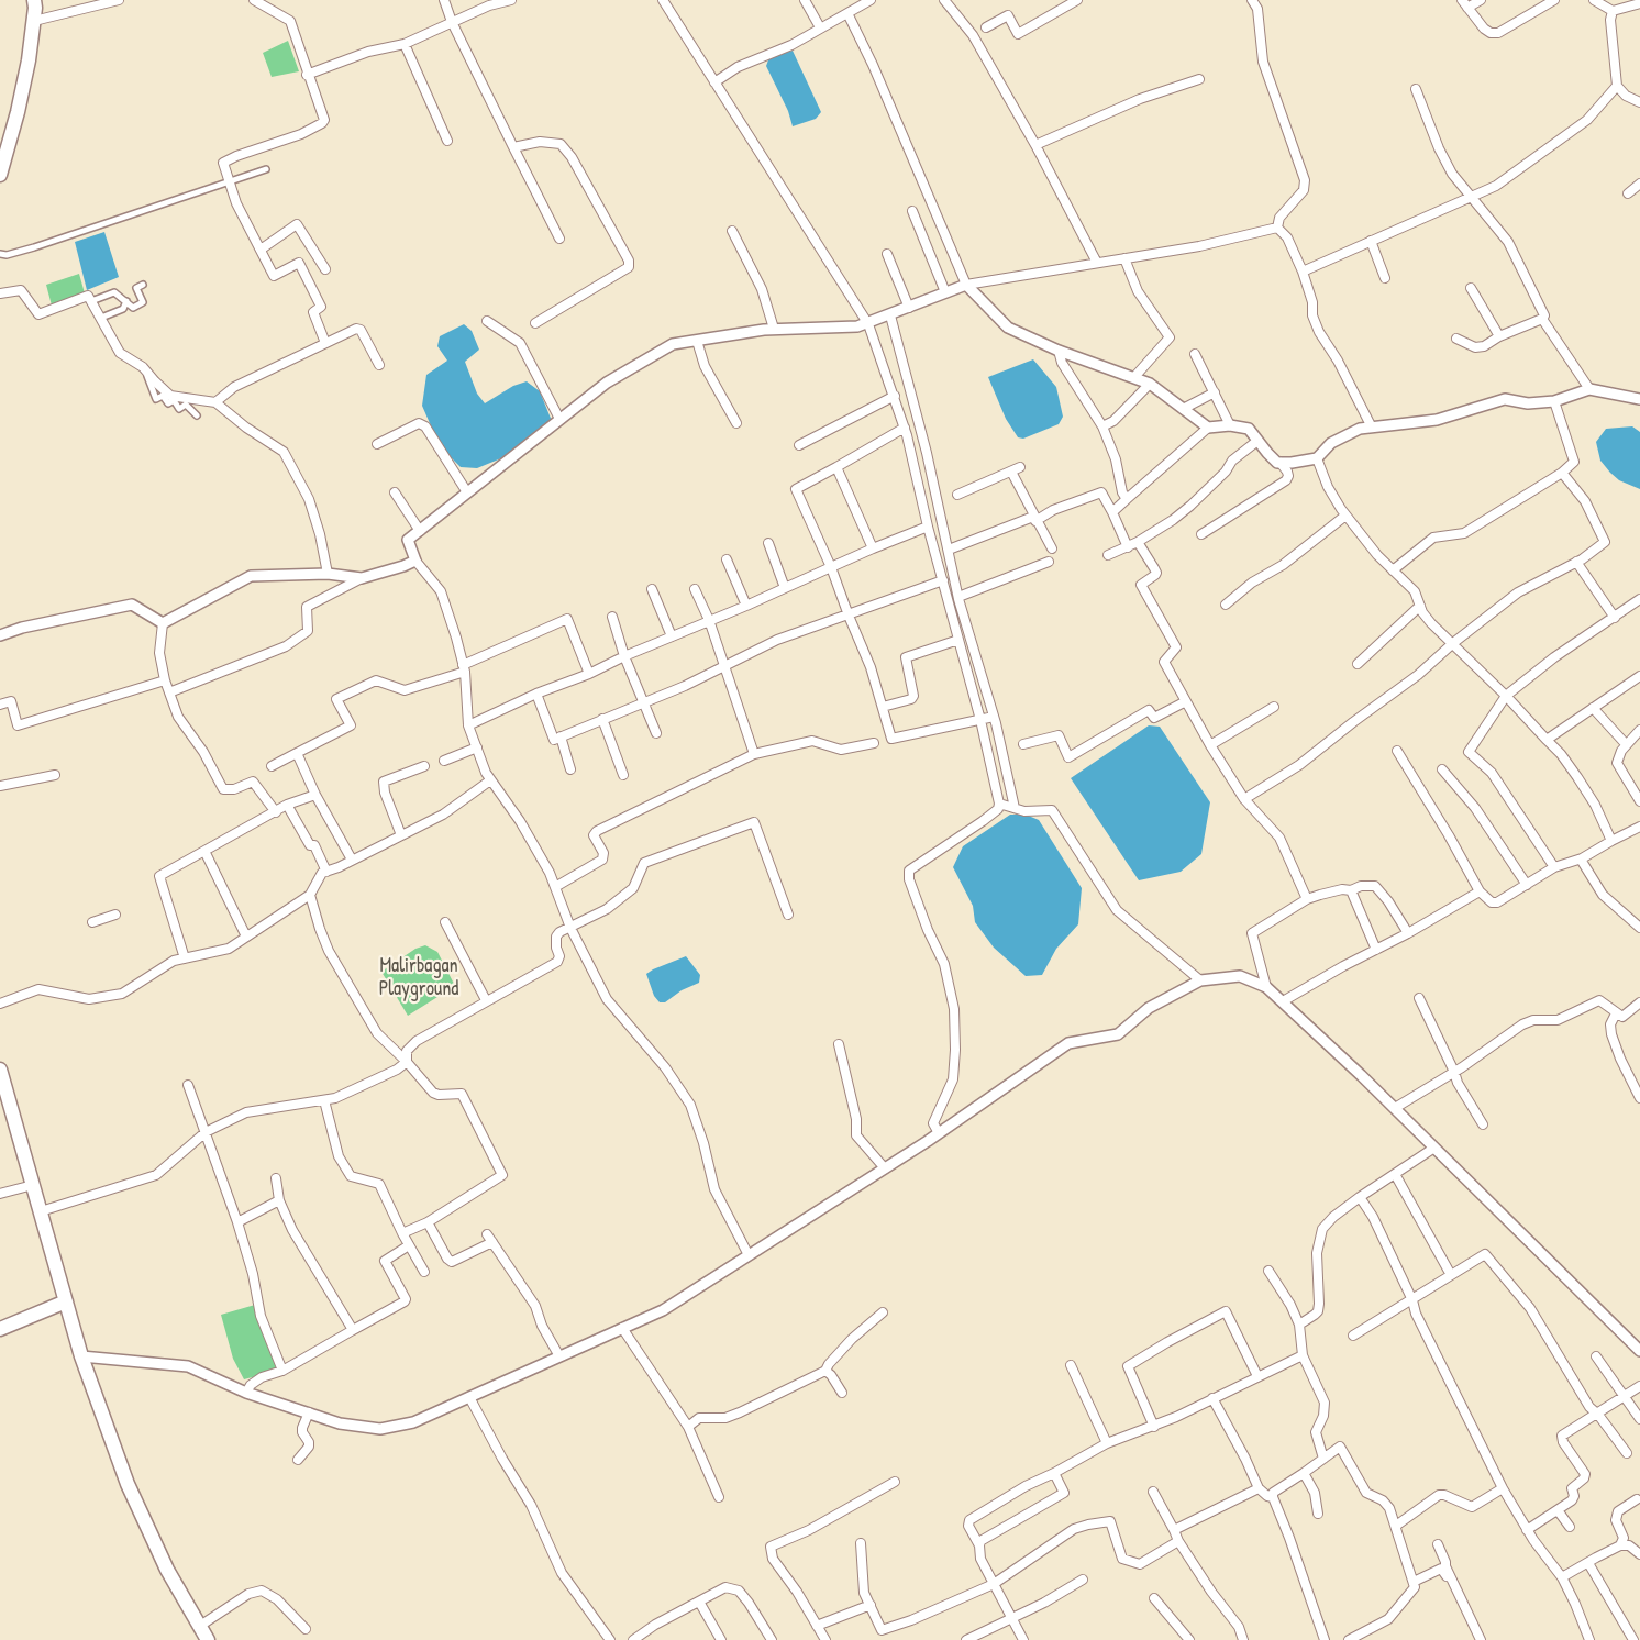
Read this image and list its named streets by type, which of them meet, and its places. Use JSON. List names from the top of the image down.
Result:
{
  "parks": ["Malirbagan Playground"]
}
